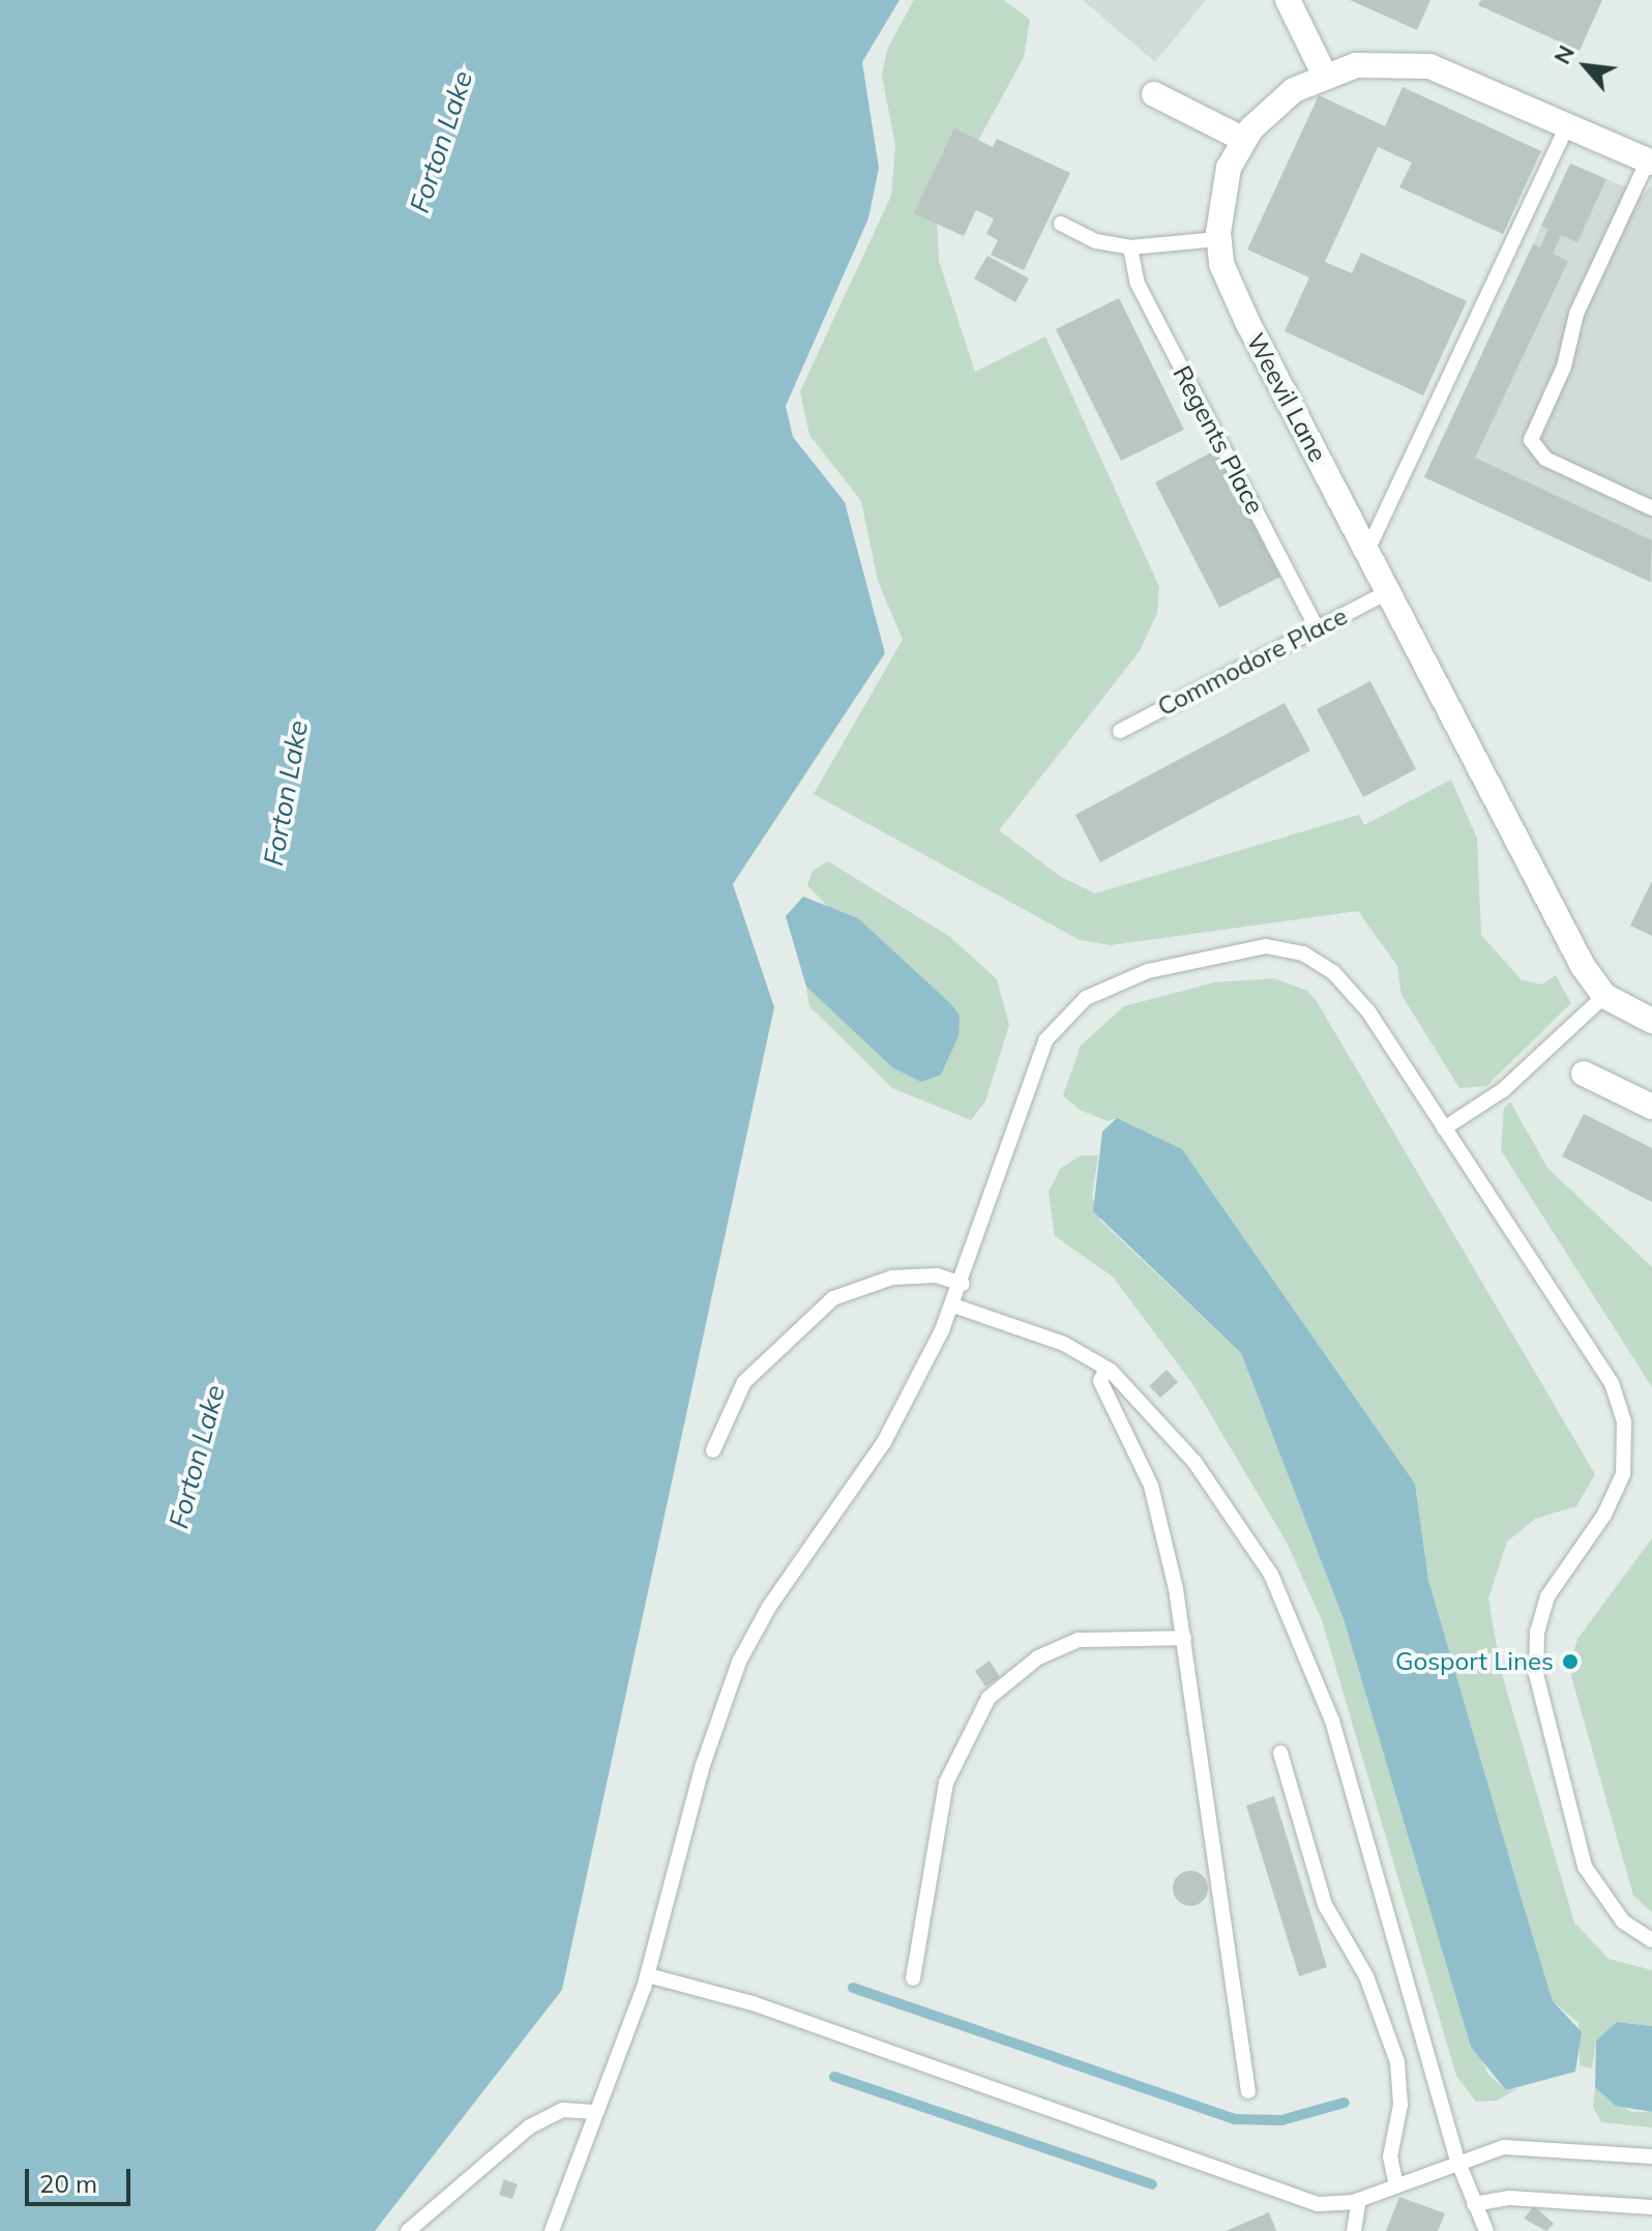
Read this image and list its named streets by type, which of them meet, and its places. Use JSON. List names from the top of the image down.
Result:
{
  "streets": {
    "street": ["Weevil Lane"],
    "lane": ["Regents Place", "Commodore Place"]
  },
  "crossings": [
    ["Weevil Lane", "Commodore Place"],
    ["Regents Place", "Commodore Place"]
  ],
  "water": ["Forton Lake"],
  "places": ["Gosport Lines"],
  "scale_bar": "20 m",
  "north": "top left"
}
